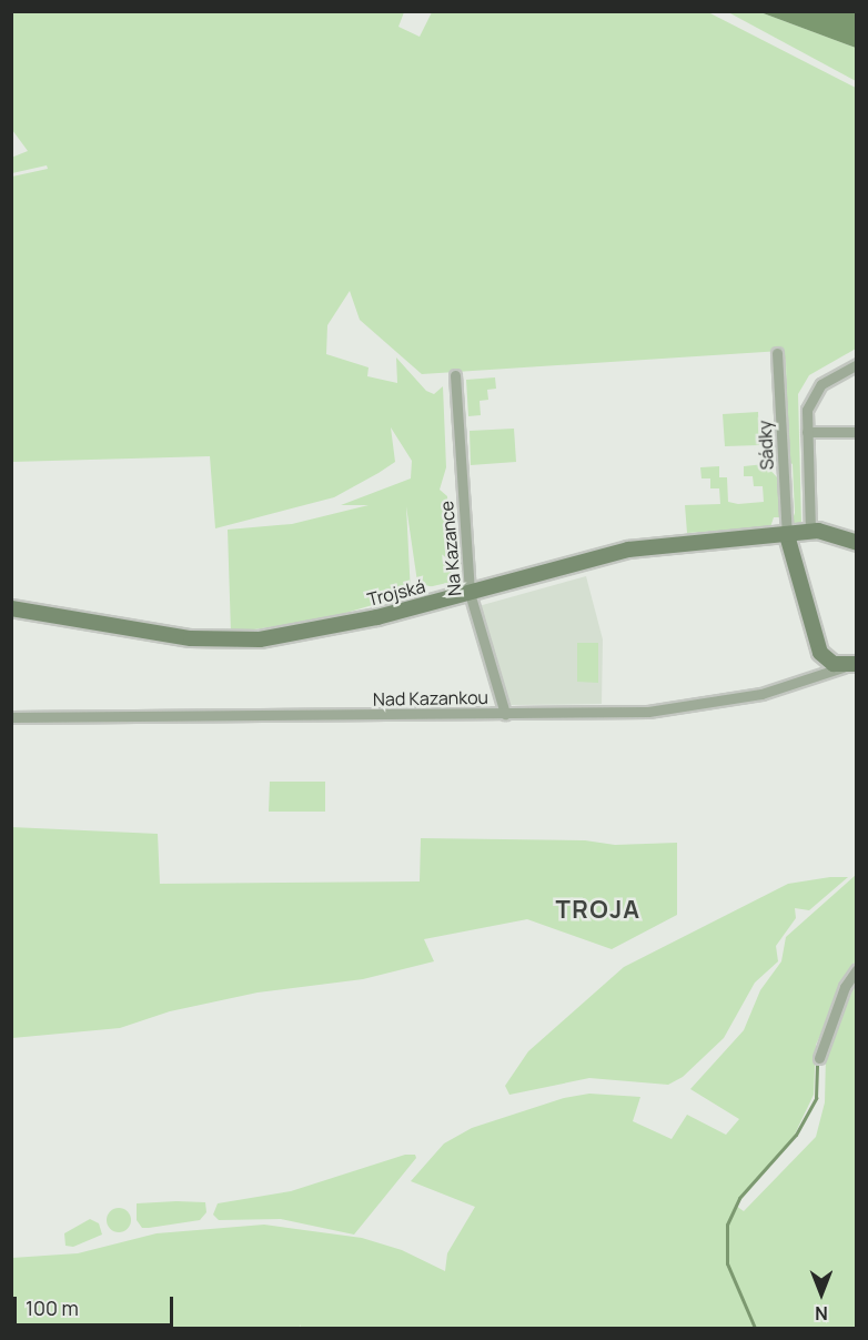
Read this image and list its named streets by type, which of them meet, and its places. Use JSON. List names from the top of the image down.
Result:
{
  "streets": {
    "street": [
      "Sádky",
      "Na Kazance",
      "Trojská",
      "Nad Kazankou"
    ]
  },
  "crossings": [
    ["Sádky", "Trojská"],
    ["Na Kazance", "Trojská"],
    ["Na Kazance", "Nad Kazankou"]
  ],
  "districts": ["TROJA"],
  "scale_bar": "100 m",
  "north": "bottom"
}
